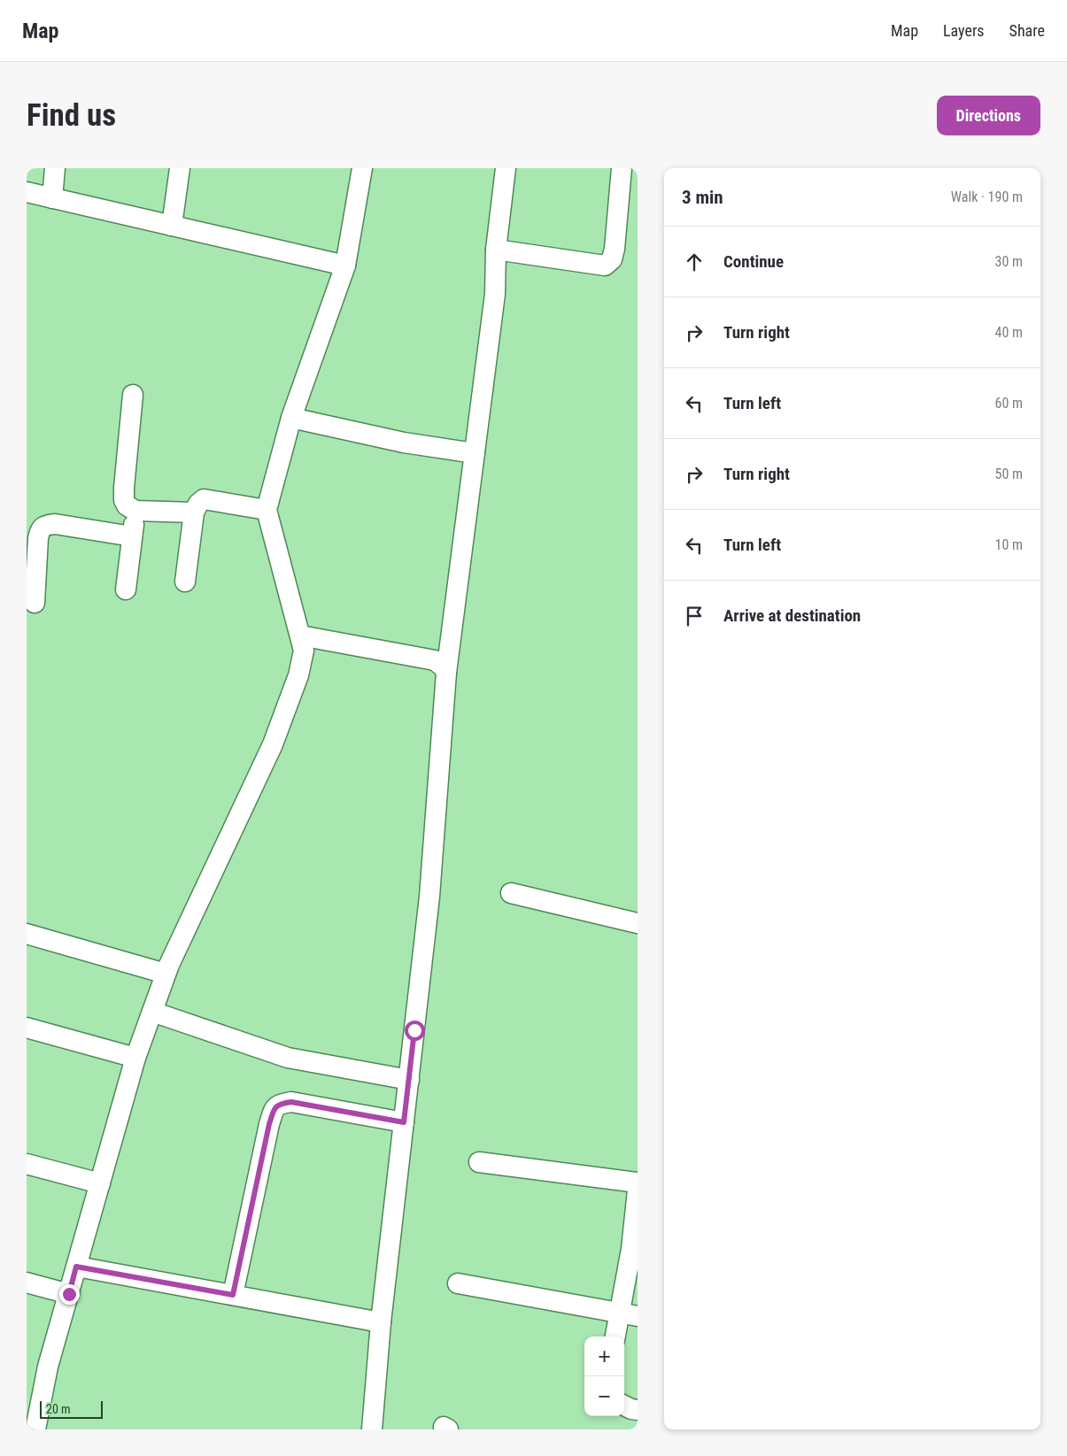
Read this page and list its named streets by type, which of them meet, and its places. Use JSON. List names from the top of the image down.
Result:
{
  "scale_bar": "20 m",
  "page": {
    "header": "Map",
    "nav": ["Map", "Layers", "Share"],
    "buttons": "Directions",
    "title": "Find us",
    "heading": ["3 min", "Walk · 190 m"],
    "list": [
      ["Continue", "30 m"],
      ["Turn right", "40 m"],
      ["Turn left", "60 m"],
      ["Turn right", "50 m"],
      ["Turn left", "10 m"],
      "Arrive at destination"
    ],
    "map_buttons": ["+", "−"],
    "scale": "20 m"
  }
}
